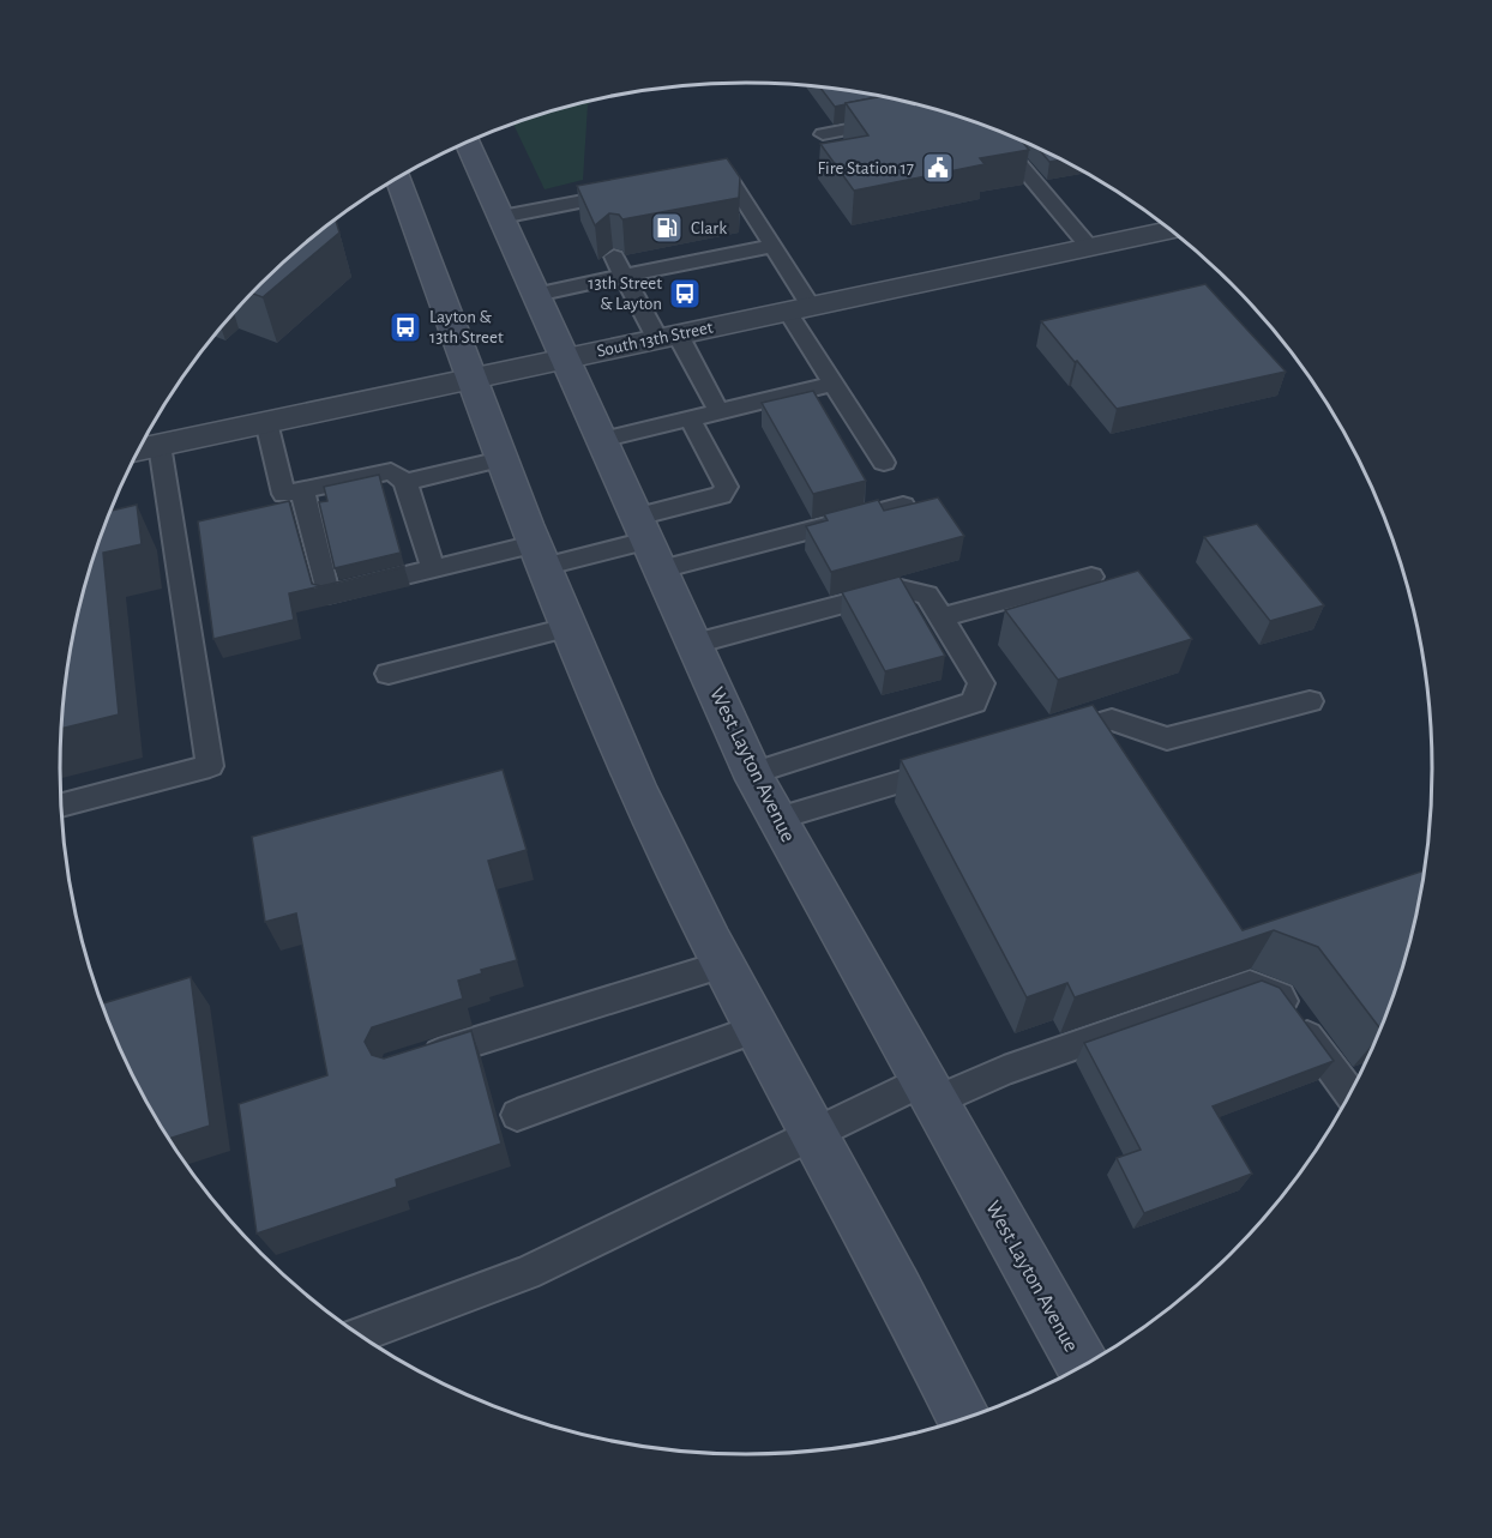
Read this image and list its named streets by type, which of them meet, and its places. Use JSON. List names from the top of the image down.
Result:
{
  "streets": {
    "main road": ["West Layton Avenue"],
    "street": ["South 13th Street"]
  },
  "crossings": [
    ["South 13th Street", "West Layton Avenue"]
  ],
  "places": {
    "public building": ["Fire Station 17"],
    "fuel station": ["Clark"],
    "bus stop": ["13th Street & Layton", "Layton & 13th Street"]
  }
}
